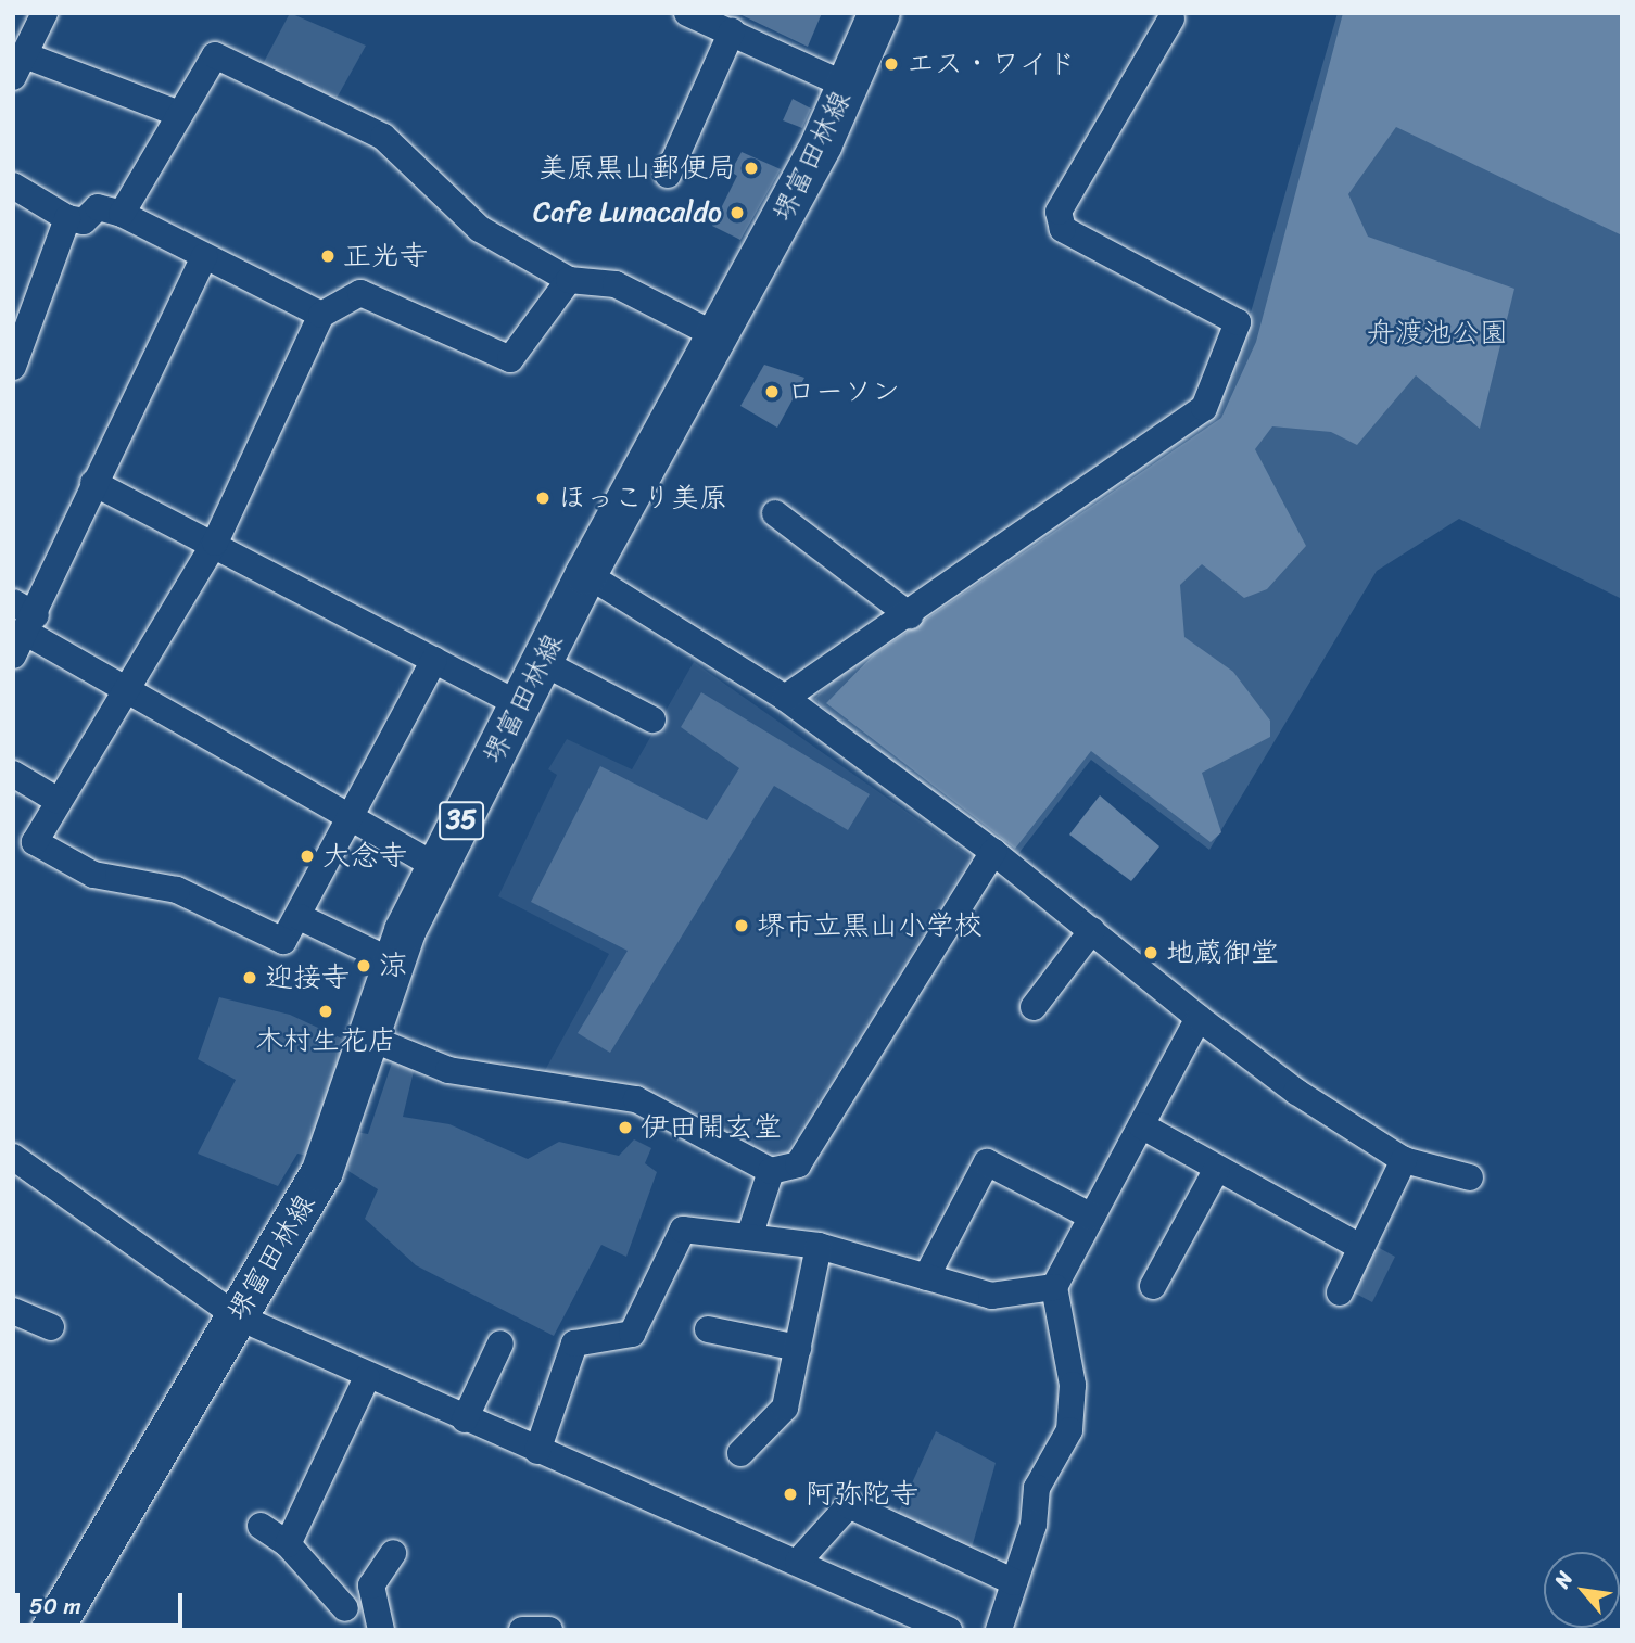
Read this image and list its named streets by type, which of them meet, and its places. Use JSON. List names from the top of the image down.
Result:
{
  "streets": {
    "main road": ["堺富田林線", "35"]
  },
  "parks": ["舟渡池公園"],
  "places": [
    "エス・ワイド",
    "美原黒山郵便局",
    "Cafe Lunacaldo",
    "正光寺",
    "ローソン",
    "ほっこり美原",
    "大念寺",
    "堺市立黒山小学校",
    "地蔵御堂",
    "涼",
    "迎接寺",
    "木村生花店",
    "伊田開玄堂",
    "阿弥陀寺"
  ],
  "scale_bar": "50 m",
  "north": "top left"
}
